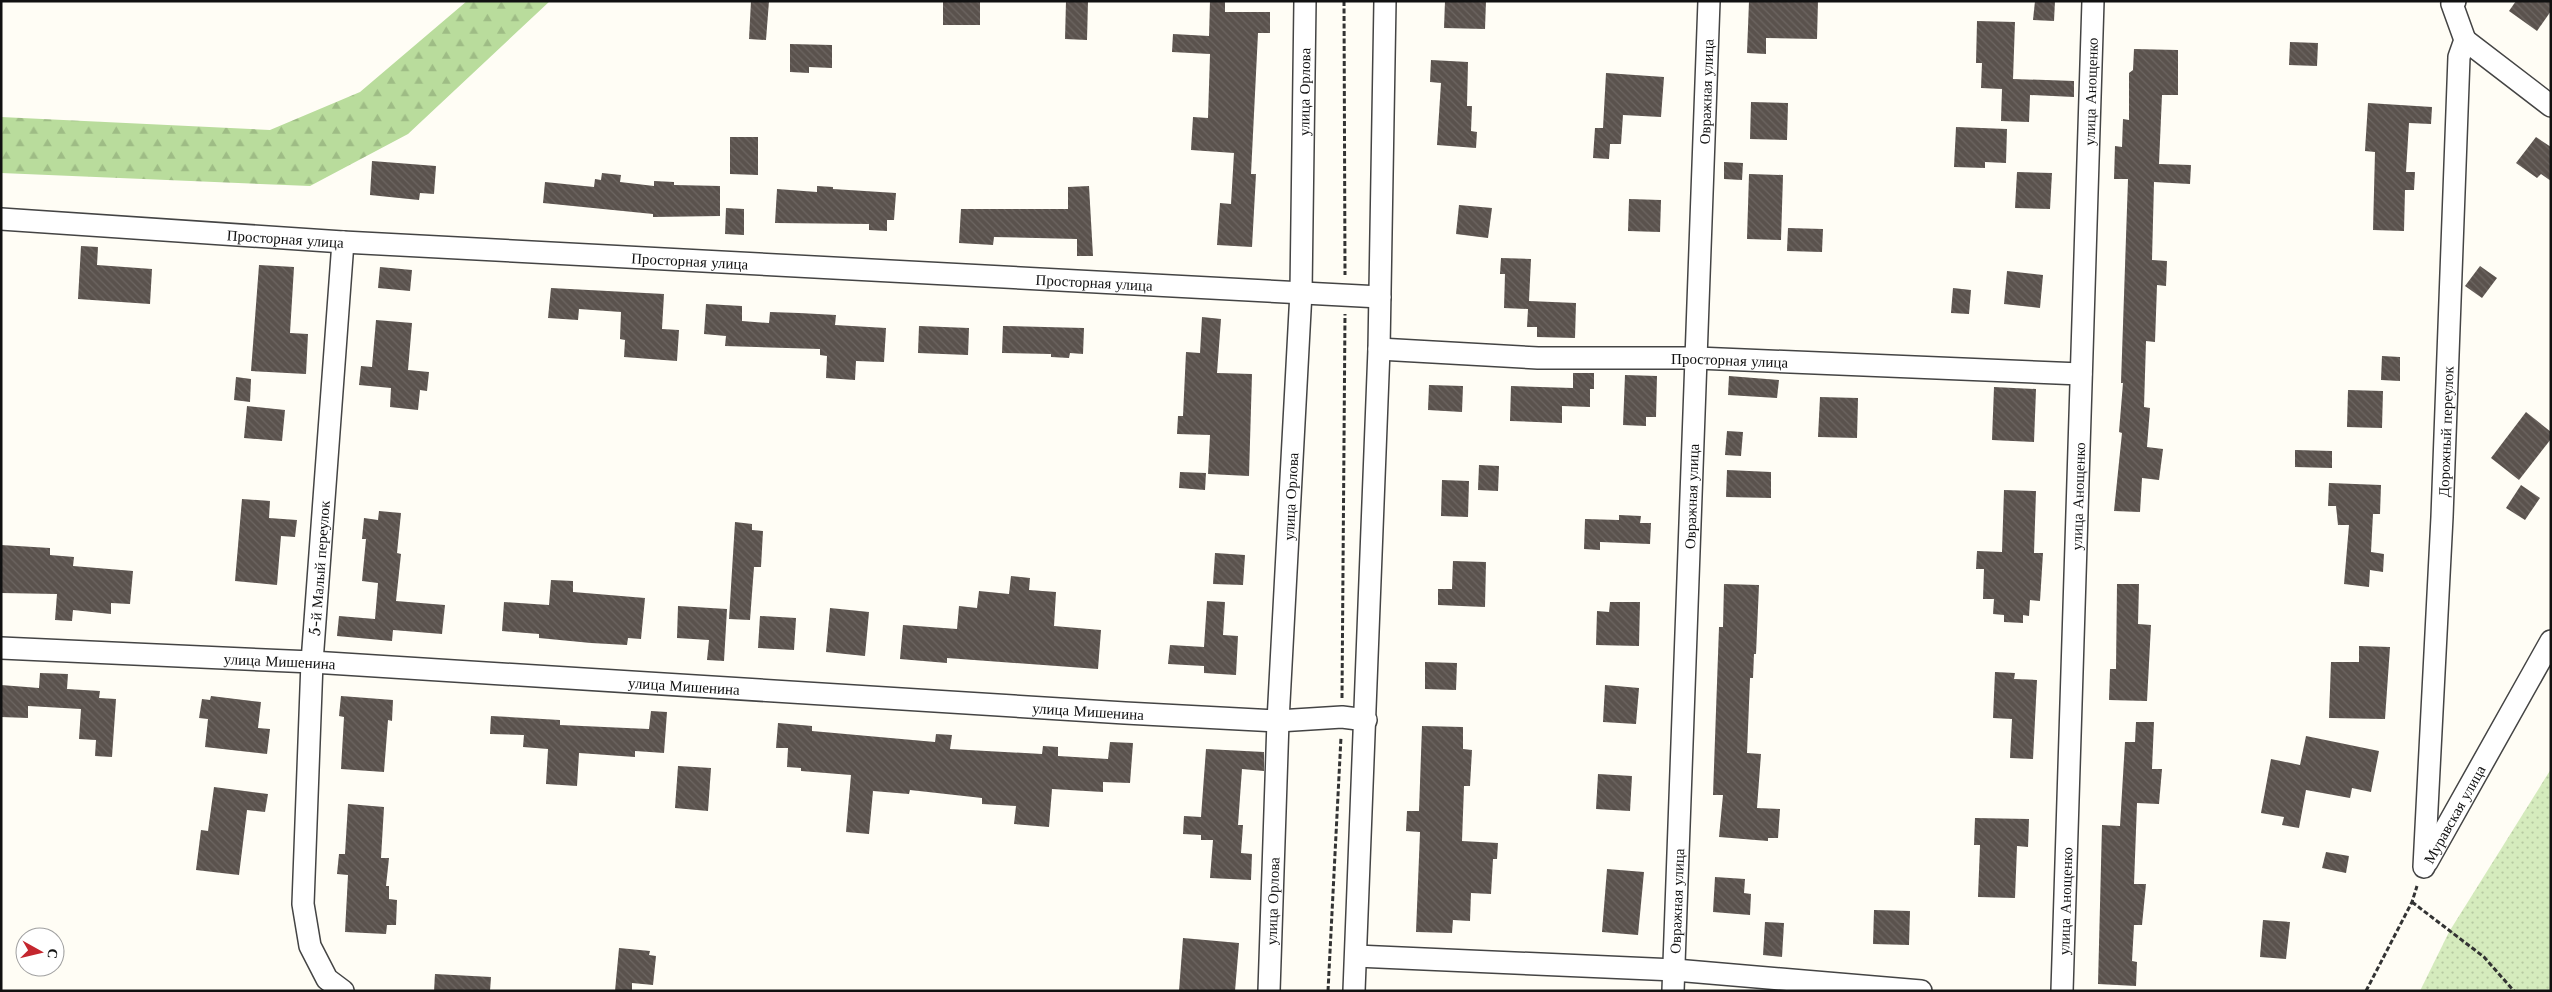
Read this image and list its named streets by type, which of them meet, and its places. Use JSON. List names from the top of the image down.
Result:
{
  "streets": {
    "street": [
      "улица Орлова",
      "Овражная улица",
      "улица Анощенко",
      "Просторная улица",
      "Дорожный переулок",
      "5-й Малый переулок",
      "улица Мишенина",
      "Муравская улица"
    ]
  },
  "crossings": [
    ["улица Орлова", "Просторная улица"],
    ["улица Орлова", "улица Мишенина"],
    ["Овражная улица", "Просторная улица"],
    ["улица Анощенко", "Просторная улица"],
    ["Просторная улица", "5-й Малый переулок"],
    ["Дорожный переулок", "Муравская улица"],
    ["5-й Малый переулок", "улица Мишенина"]
  ],
  "north": "right"
}
